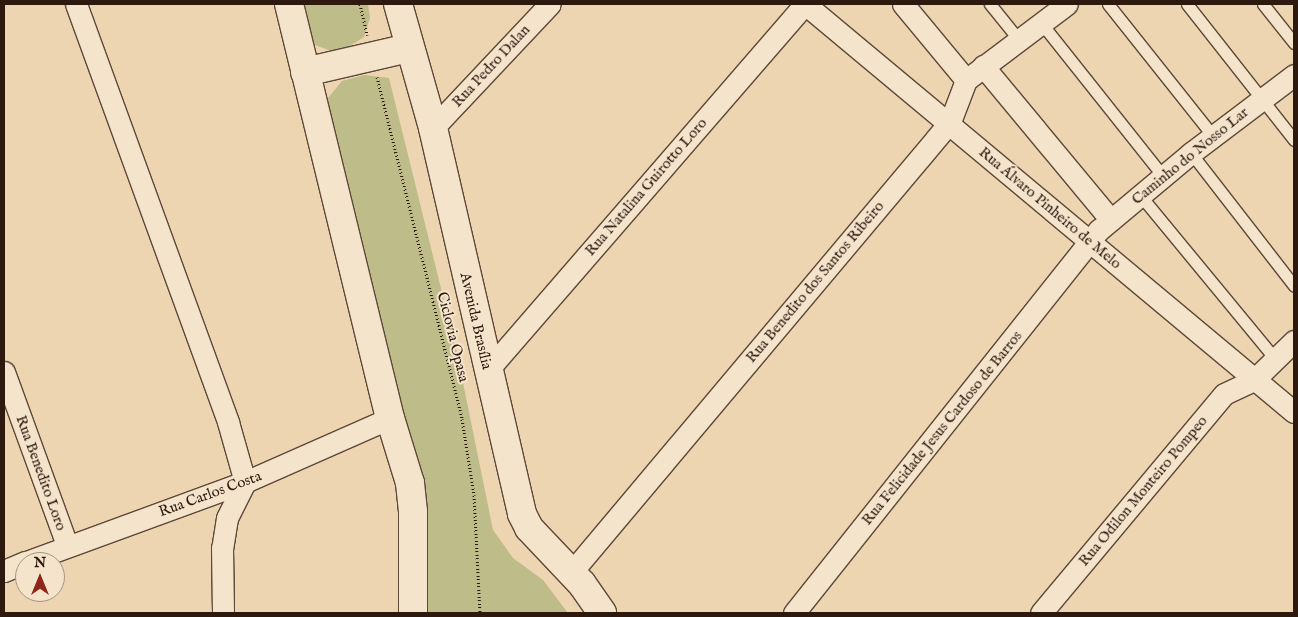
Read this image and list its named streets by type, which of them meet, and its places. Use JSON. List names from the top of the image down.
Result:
{
  "streets": {
    "main road": ["Avenida Brasília"],
    "street": [
      "Rua Pedro Dalan",
      "Caminho do Nosso Lar",
      "Rua Natalina Guirotto Loro",
      "Rua Álvaro Pinheiro de Melo",
      "Rua Benedito dos Santos Ribeiro",
      "Rua Felicidade Jesus Cardoso de Barros",
      "Rua Benedito Loro",
      "Rua Odilon Monteiro Pompeo",
      "Rua Carlos Costa"
    ],
    "path": ["Ciclovia Opasa"]
  },
  "crossings": [
    ["Rua Pedro Dalan", "Avenida Brasília"],
    ["Caminho do Nosso Lar", "Rua Álvaro Pinheiro de Melo"],
    ["Caminho do Nosso Lar", "Rua Felicidade Jesus Cardoso de Barros"],
    ["Rua Natalina Guirotto Loro", "Rua Álvaro Pinheiro de Melo"],
    ["Rua Natalina Guirotto Loro", "Avenida Brasília"],
    ["Rua Álvaro Pinheiro de Melo", "Rua Benedito dos Santos Ribeiro"],
    ["Rua Álvaro Pinheiro de Melo", "Rua Felicidade Jesus Cardoso de Barros"],
    ["Rua Álvaro Pinheiro de Melo", "Rua Odilon Monteiro Pompeo"],
    ["Rua Benedito dos Santos Ribeiro", "Avenida Brasília"],
    ["Rua Benedito Loro", "Rua Carlos Costa"]
  ],
  "north": "top"
}
